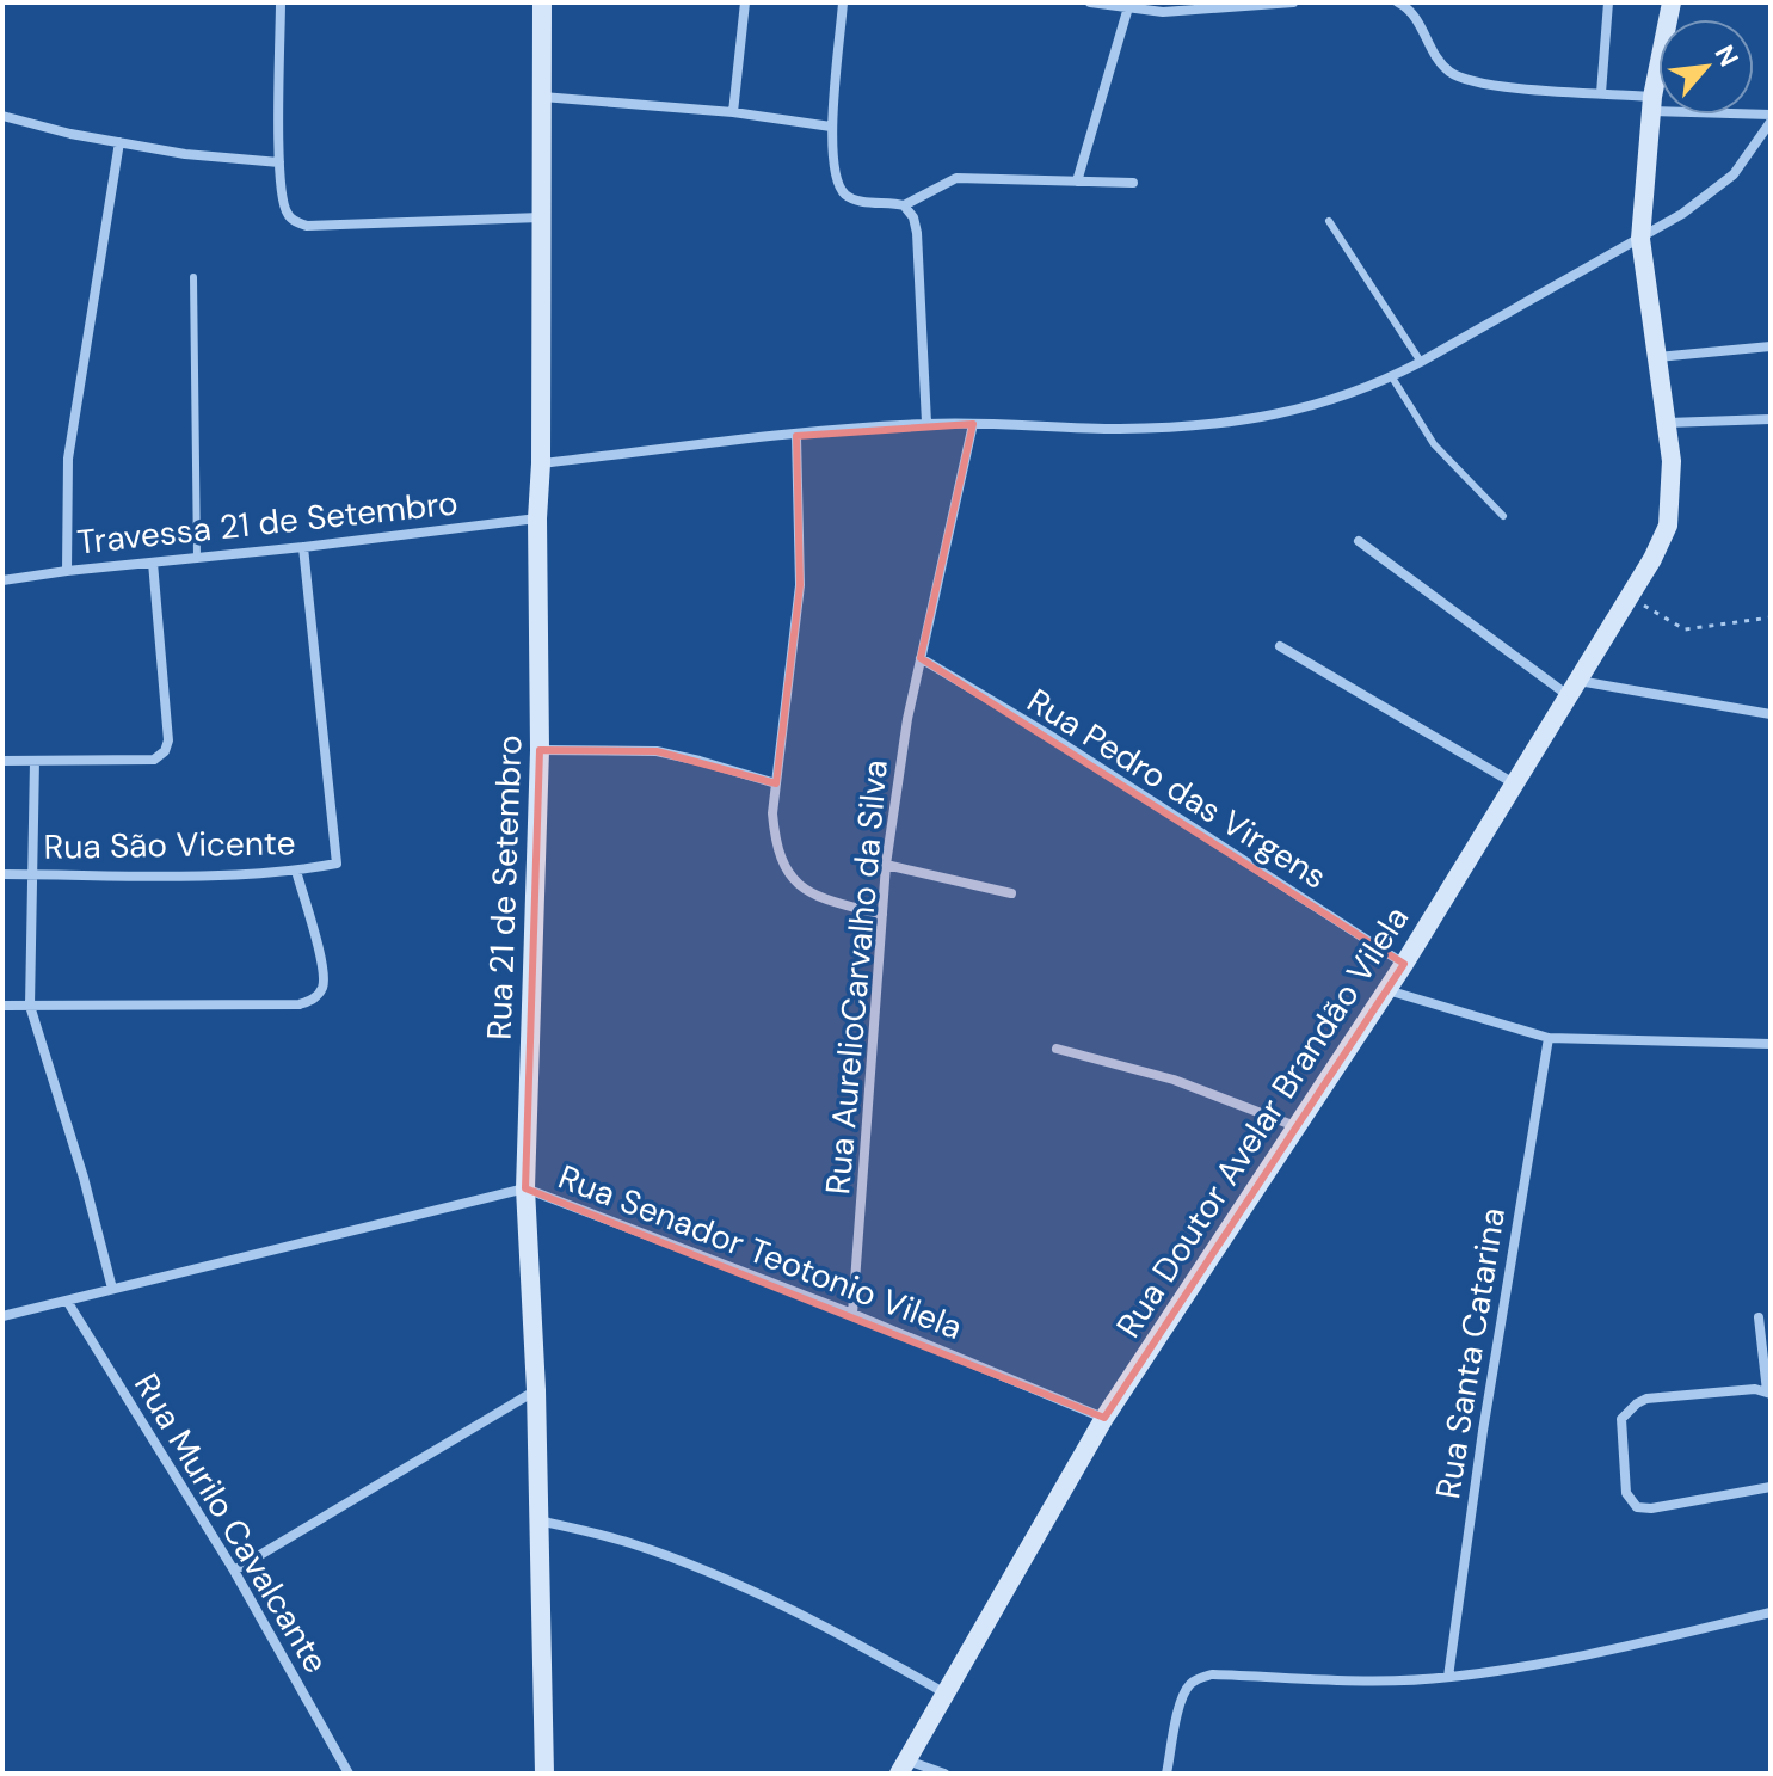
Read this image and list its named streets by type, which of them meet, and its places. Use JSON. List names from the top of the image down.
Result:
{
  "streets": {
    "street": [
      "Travessa 21 de Setembro",
      "Rua Pedro das Virgens",
      "Rua São Vicente",
      "Rua 21 de Setembro",
      "Rua AurelioCarvalho da Silva",
      "Rua Doutor Avelar Brandão Vilela",
      "Rua Senador Teotonio Vilela",
      "Rua Santa Catarina",
      "Rua Murilo Cavalcante"
    ]
  },
  "crossings": [
    ["Travessa 21 de Setembro", "Rua São Vicente"],
    ["Travessa 21 de Setembro", "Rua 21 de Setembro"],
    ["Rua Pedro das Virgens", "Rua AurelioCarvalho da Silva"],
    ["Rua Pedro das Virgens", "Rua Doutor Avelar Brandão Vilela"],
    ["Rua 21 de Setembro", "Rua Senador Teotonio Vilela"],
    ["Rua AurelioCarvalho da Silva", "Rua Senador Teotonio Vilela"],
    ["Rua Doutor Avelar Brandão Vilela", "Rua Senador Teotonio Vilela"],
    ["Rua Senador Teotonio Vilela", "Rua Murilo Cavalcante"]
  ],
  "north": "top right"
}
